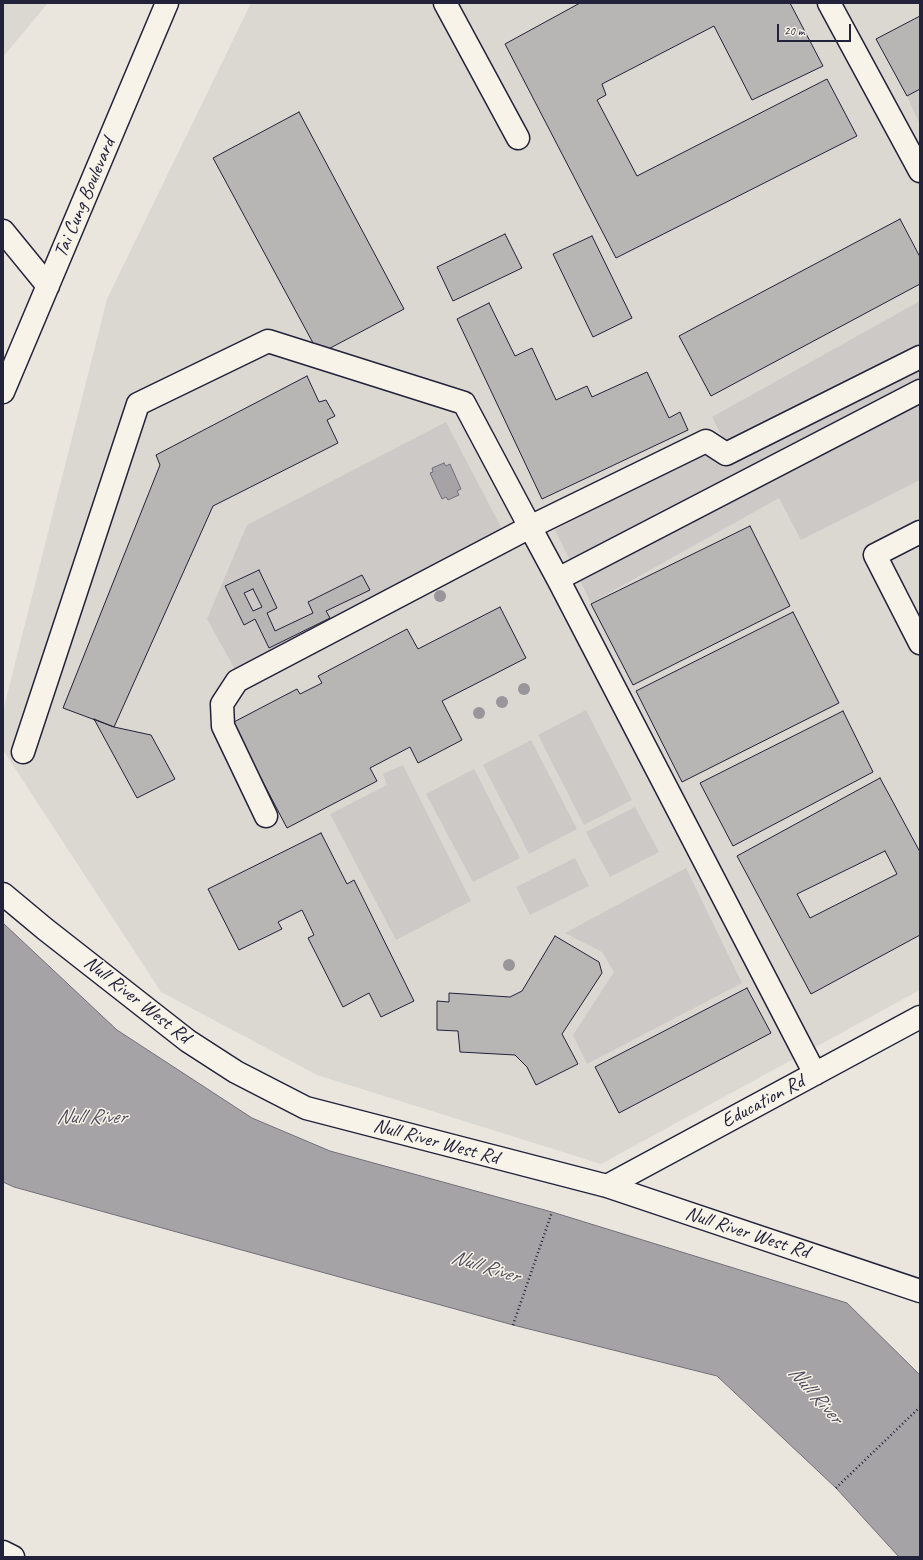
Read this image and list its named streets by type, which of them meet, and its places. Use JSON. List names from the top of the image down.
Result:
{
  "streets": {
    "street": ["Tai Cung Boulevard", "Null River West Rd", "Education Rd"]
  },
  "crossings": [
    ["Null River West Rd", "Education Rd"]
  ],
  "water": ["Null River"],
  "scale_bar": "20 m"
}
